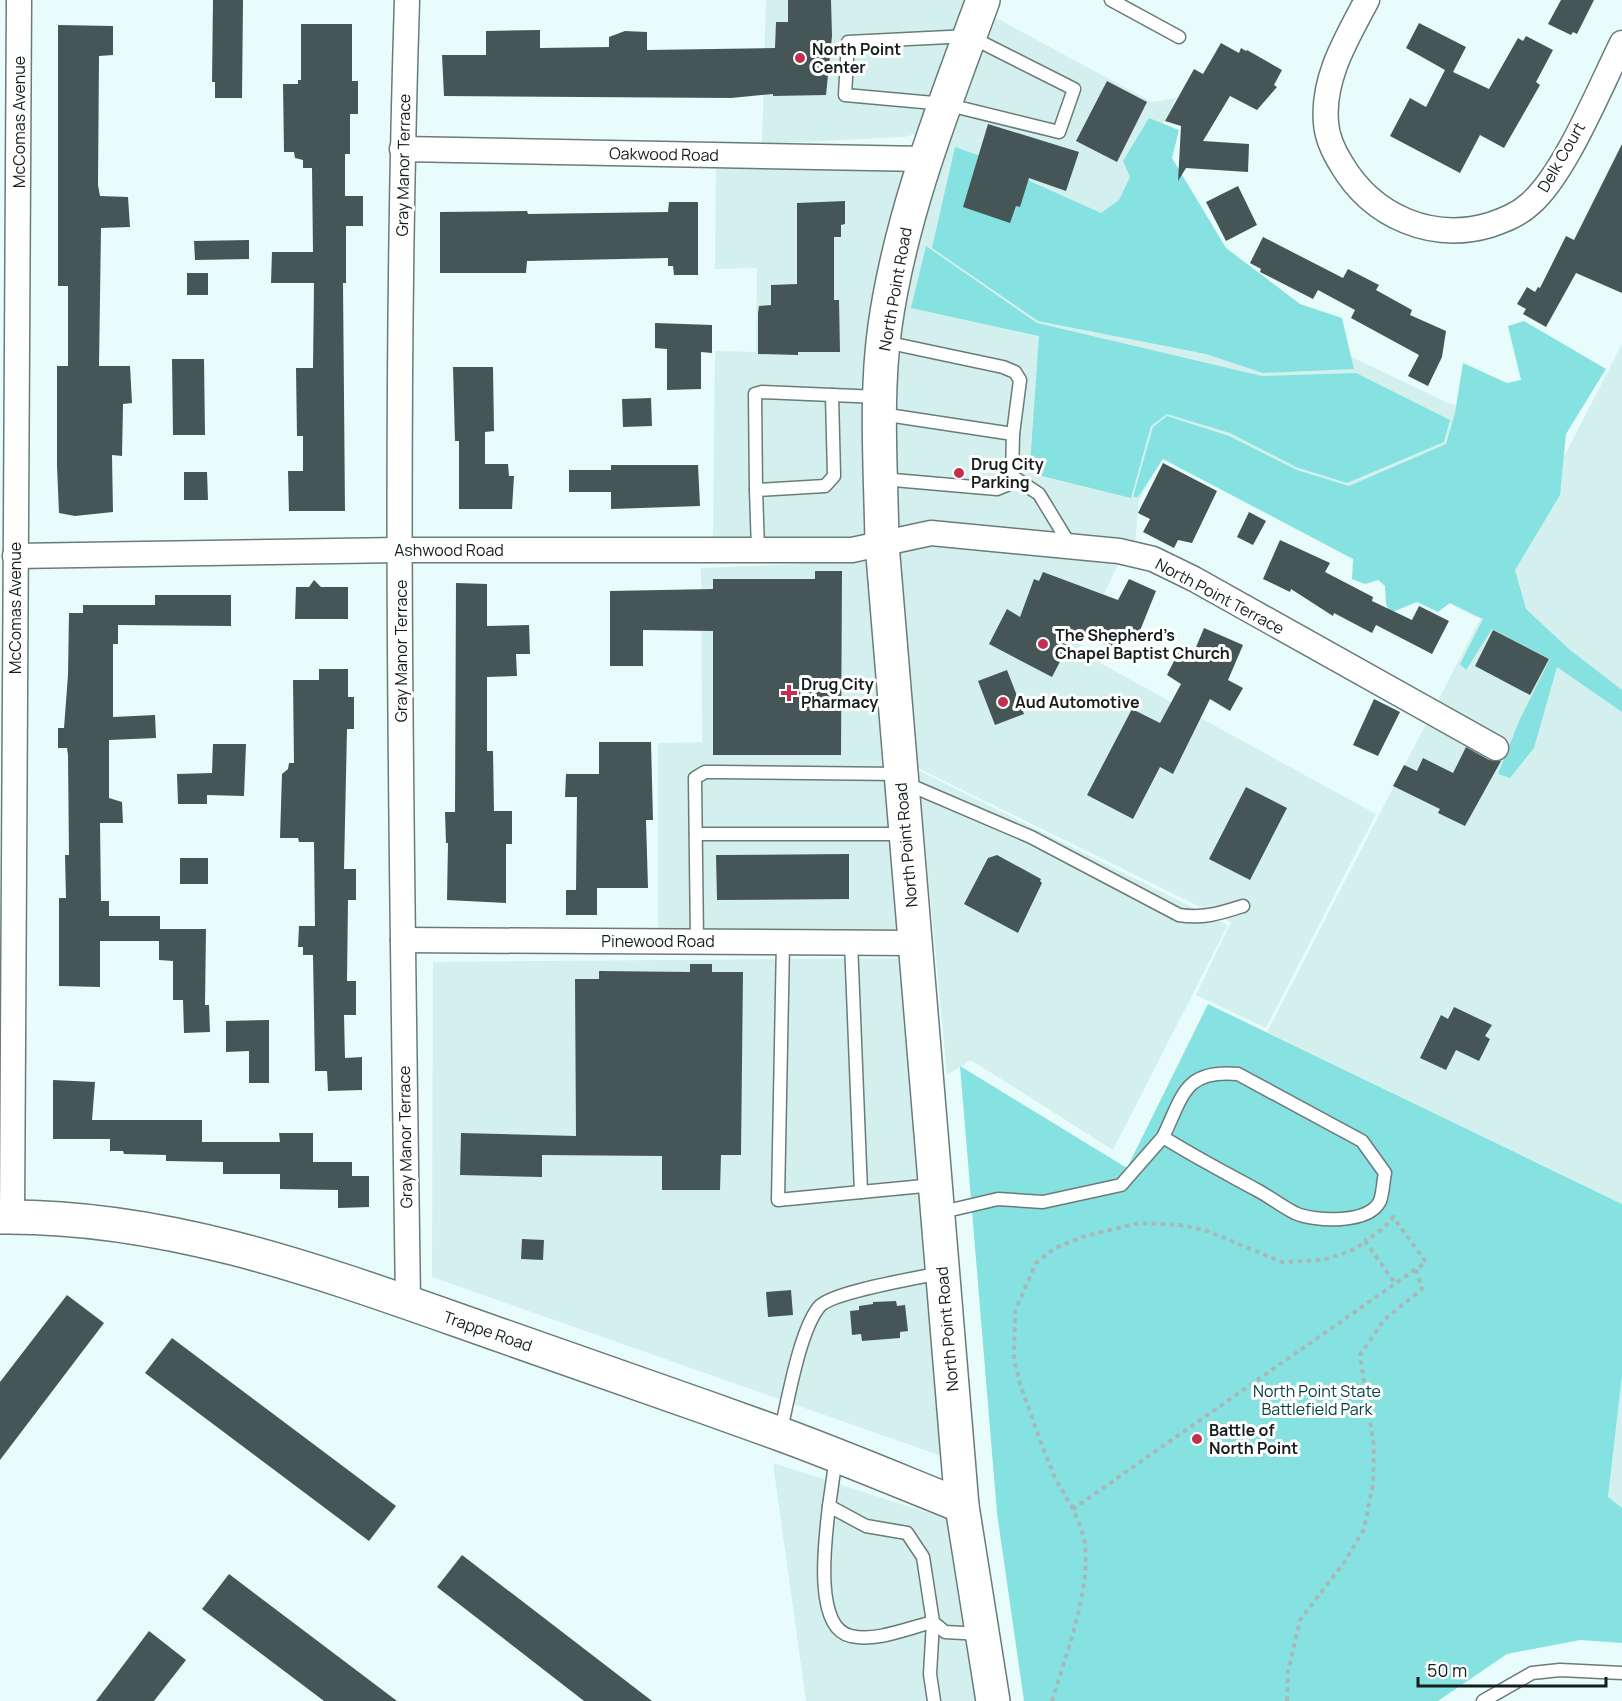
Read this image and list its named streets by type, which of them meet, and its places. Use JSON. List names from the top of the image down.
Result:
{
  "streets": {
    "street": [
      "McComas Avenue",
      "Oakwood Road",
      "Delk Court",
      "Gray Manor Terrace",
      "North Point Road",
      "Ashwood Road",
      "North Point Terrace",
      "Pinewood Road",
      "Trappe Road"
    ]
  },
  "crossings": [
    ["McComas Avenue", "Ashwood Road"],
    ["McComas Avenue", "Trappe Road"],
    ["Oakwood Road", "Gray Manor Terrace"],
    ["Oakwood Road", "North Point Road"],
    ["Gray Manor Terrace", "Ashwood Road"],
    ["Gray Manor Terrace", "Pinewood Road"],
    ["Gray Manor Terrace", "Trappe Road"],
    ["North Point Road", "Ashwood Road"],
    ["North Point Road", "North Point Terrace"],
    ["North Point Road", "Pinewood Road"],
    ["North Point Road", "Trappe Road"],
    ["Ashwood Road", "North Point Terrace"]
  ],
  "parks": ["North Point State Battlefield Park"],
  "places": {
    "other": [
      "North Point Center",
      "Drug City Parking",
      "The Shepherd’s Chapel Baptist Church",
      "Aud Automotive",
      "Battle of North Point"
    ],
    "health": ["Drug City Pharmacy"]
  },
  "scale_bar": "50 m"
}
